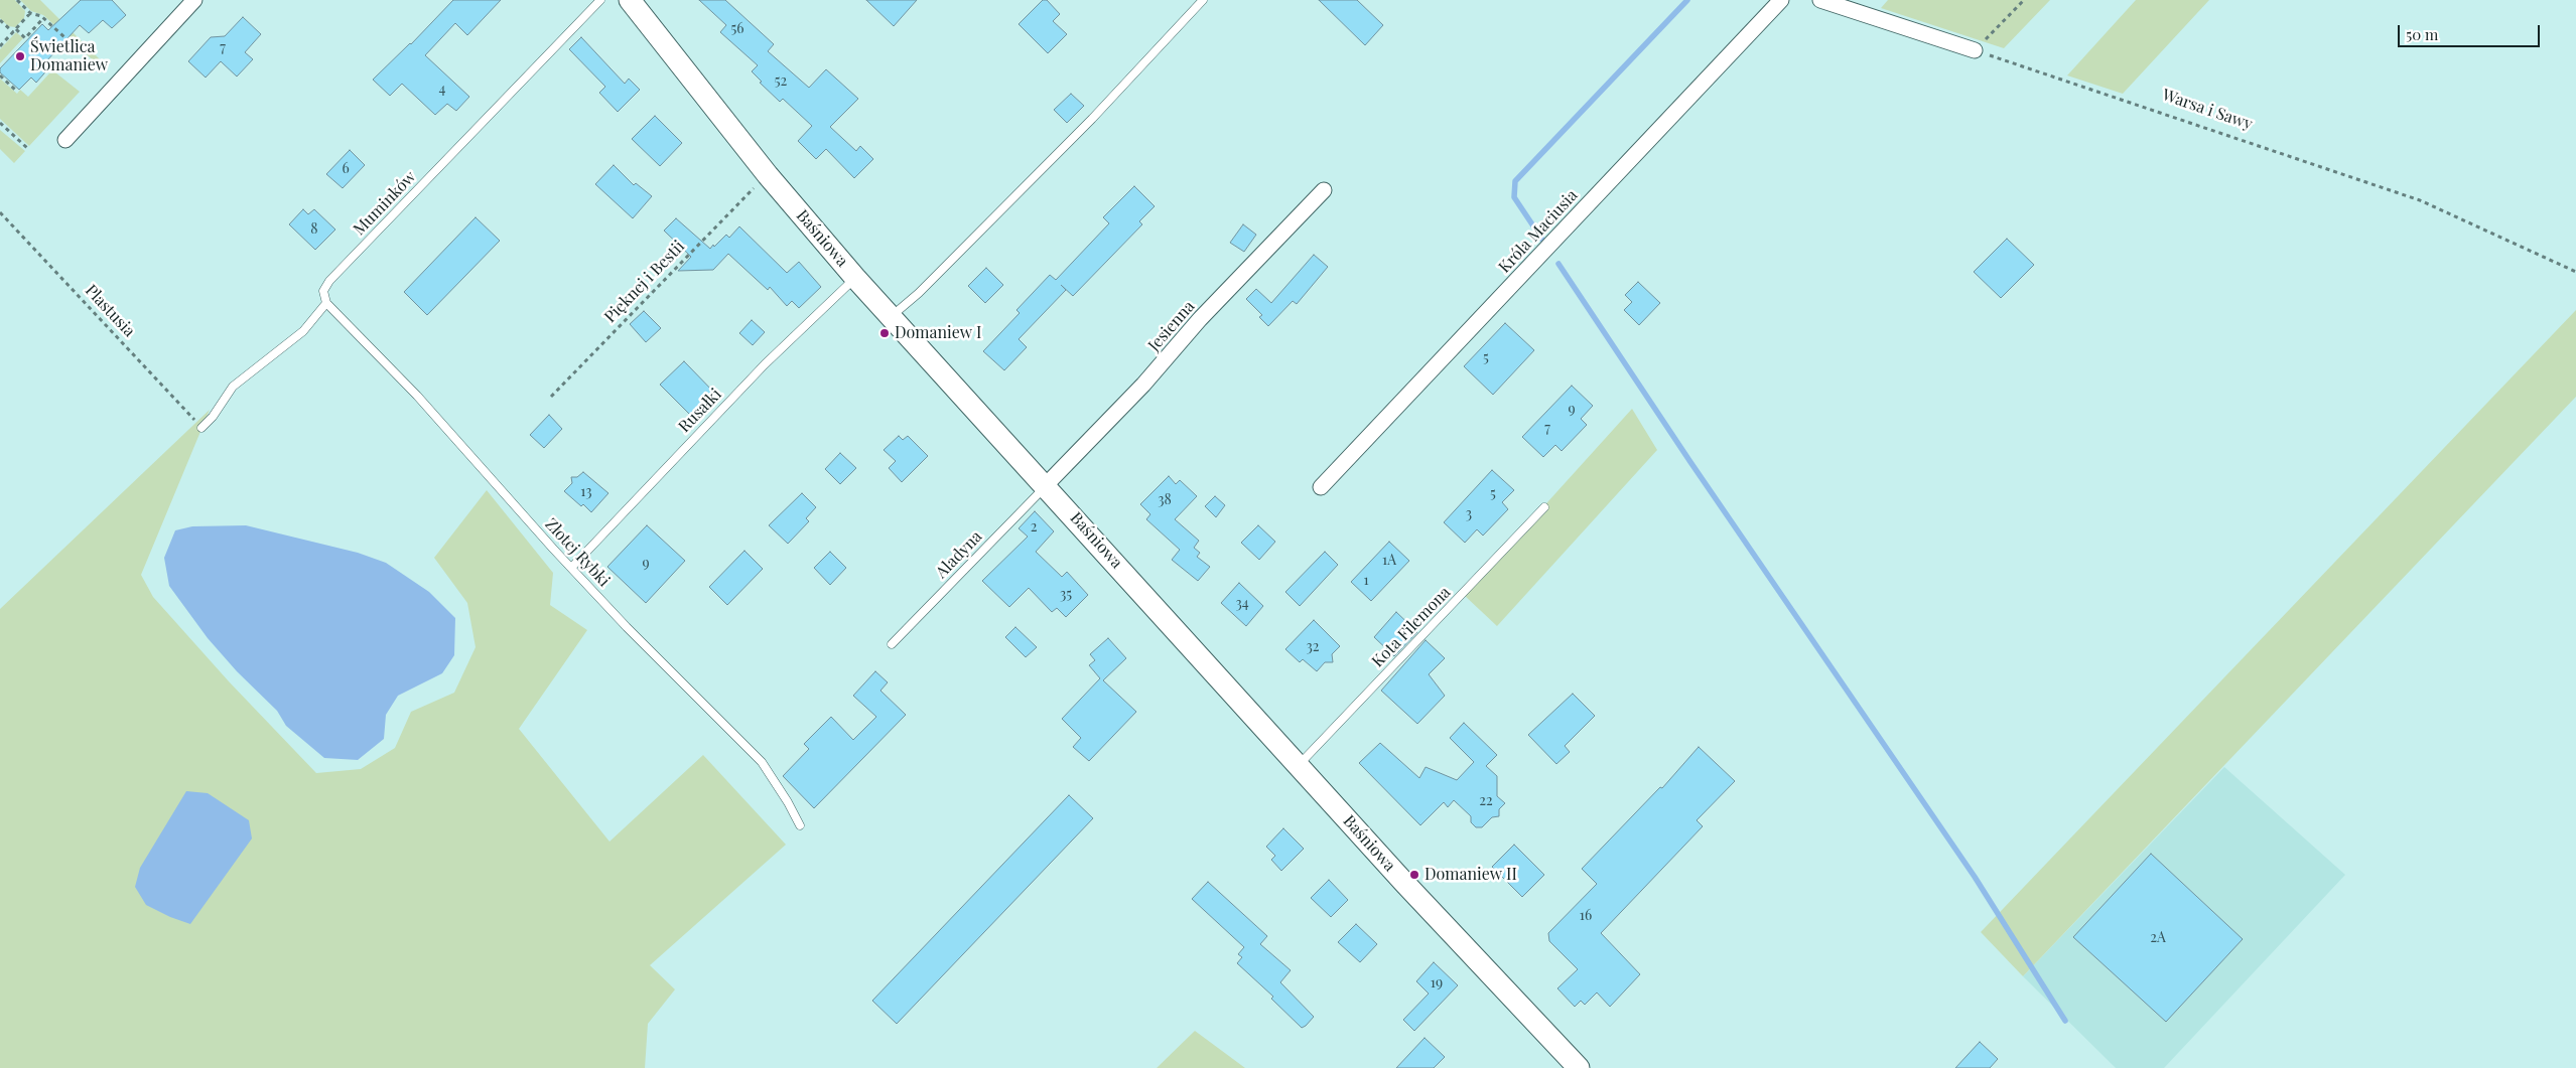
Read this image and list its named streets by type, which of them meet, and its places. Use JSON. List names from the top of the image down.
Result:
{
  "streets": {
    "main road": ["Baśniowa"],
    "street": ["Króla Maciusia", "Jesienna"],
    "lane": [
      "Muminków",
      "Rusałki",
      "Złotej Rybki",
      "Aladyna",
      "Kota Filemona"
    ],
    "path": ["Warsa i Sawy", "Pięknej i Bestii", "Plastusia"]
  },
  "crossings": [
    ["Muminków", "Złotej Rybki"],
    ["Baśniowa", "Jesienna"],
    ["Baśniowa", "Rusałki"],
    ["Baśniowa", "Aladyna"],
    ["Baśniowa", "Kota Filemona"],
    ["Jesienna", "Aladyna"],
    ["Rusałki", "Złotej Rybki"]
  ],
  "places": ["Świetlica Domaniew", "Domaniew I", "Domaniew II"],
  "house_numbers": [
    "56",
    "7",
    "52",
    "4",
    "6",
    "8",
    "5",
    "9",
    "7",
    "13",
    "5",
    "38",
    "3",
    "2",
    "1A",
    "9",
    "1",
    "35",
    "34",
    "32",
    "22",
    "16",
    "2A",
    "19"
  ],
  "scale_bar": "50 m"
}
